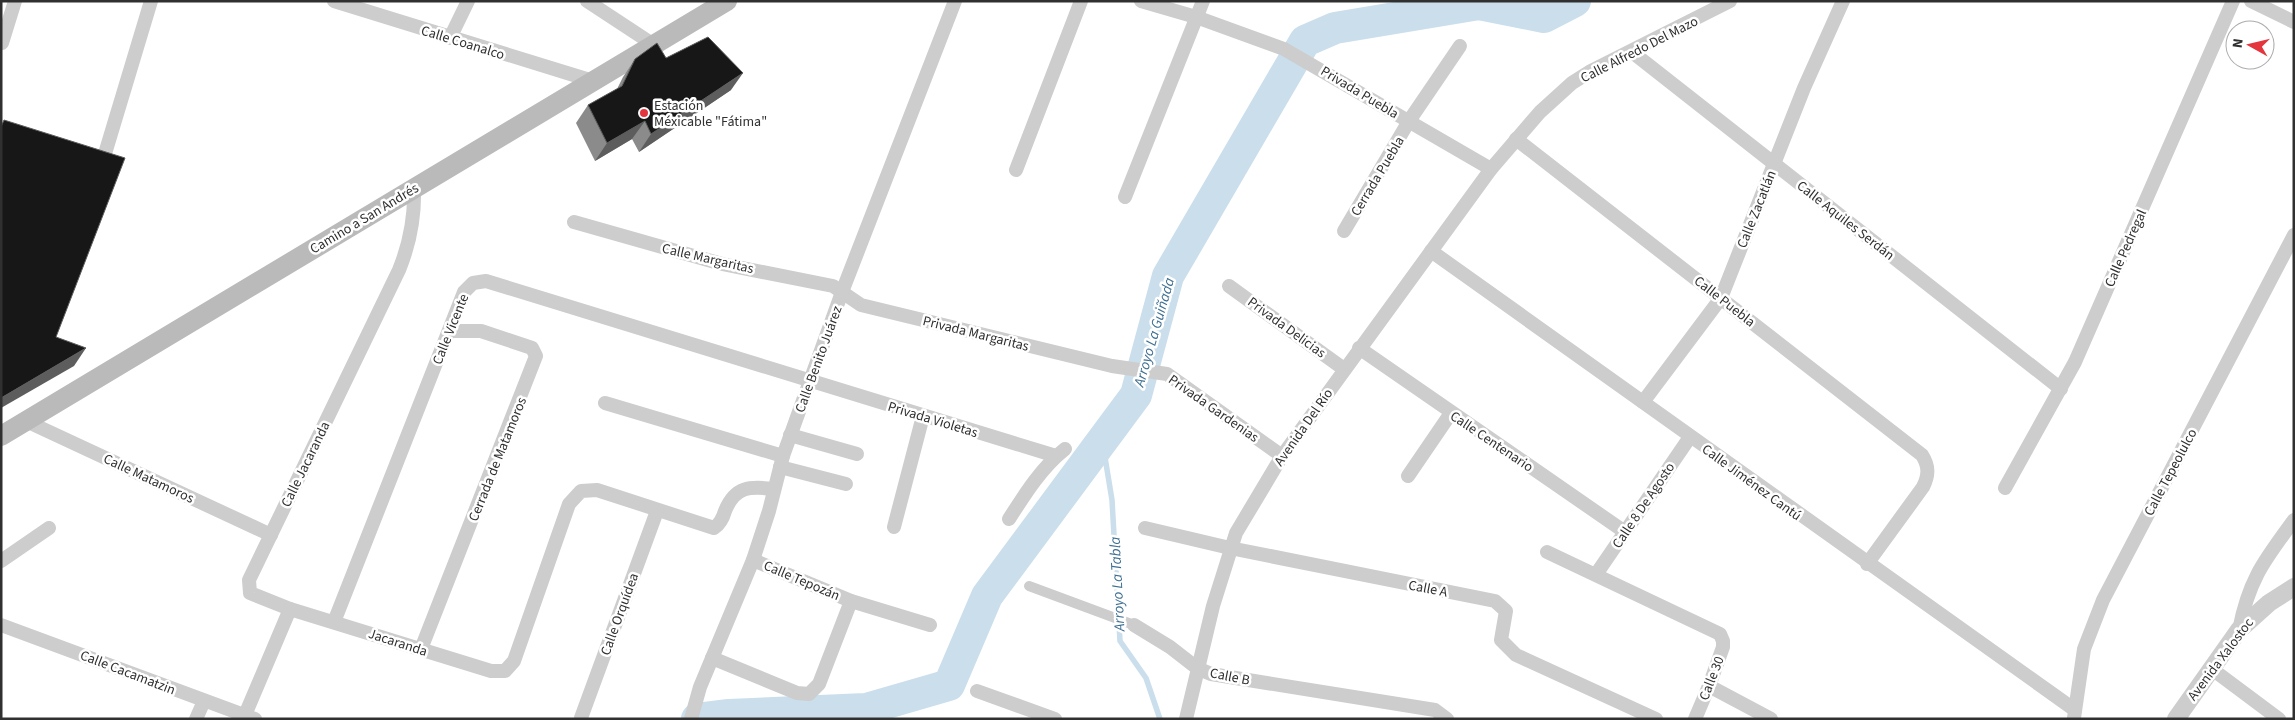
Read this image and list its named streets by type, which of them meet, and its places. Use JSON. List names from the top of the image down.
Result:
{
  "streets": {
    "main road": ["Camino a San Andrés"],
    "street": [
      "Calle Coanalco",
      "Calle Alfredo Del Mazo",
      "Privada Puebla",
      "Cerrada Puebla",
      "Calle Zacatlán",
      "Calle Aquiles Serdán",
      "Calle Pedregal",
      "Calle Margaritas",
      "Calle Puebla",
      "Privada Delicias",
      "Calle Vicente",
      "Privada Margaritas",
      "Calle Benito Juárez",
      "Privada Gardenias",
      "Privada Violetas",
      "Avenida Del Río",
      "Calle Centenario",
      "Cerrada de Matamoros",
      "Calle Jacaranda",
      "Calle Tepeolulco",
      "Calle Matamoros",
      "Calle Jiménez Cantú",
      "Calle 8 De Agosto",
      "Calle Tepozán",
      "Calle A",
      "Calle Orquídea",
      "Jacaranda",
      "Avenida Xalostoc",
      "Calle Cacamatzin",
      "Calle B",
      "Calle 30"
    ]
  },
  "crossings": [
    ["Calle Coanalco", "Camino a San Andrés"],
    ["Calle Alfredo Del Mazo", "Calle Aquiles Serdán"],
    ["Calle Alfredo Del Mazo", "Calle Puebla"],
    ["Calle Alfredo Del Mazo", "Avenida Del Río"],
    ["Privada Puebla", "Cerrada Puebla"],
    ["Calle Zacatlán", "Calle Aquiles Serdán"],
    ["Calle Zacatlán", "Calle Puebla"],
    ["Calle Zacatlán", "Calle Jiménez Cantú"],
    ["Camino a San Andrés", "Calle Jacaranda"],
    ["Camino a San Andrés", "Calle Matamoros"],
    ["Calle Aquiles Serdán", "Calle Pedregal"],
    ["Calle Margaritas", "Privada Margaritas"],
    ["Calle Margaritas", "Calle Benito Juárez"],
    ["Calle Puebla", "Calle Jiménez Cantú"],
    ["Privada Delicias", "Avenida Del Río"],
    ["Calle Vicente", "Calle Benito Juárez"],
    ["Calle Vicente", "Privada Violetas"],
    ["Calle Vicente", "Cerrada de Matamoros"],
    ["Calle Vicente", "Jacaranda"],
    ["Privada Margaritas", "Calle Benito Juárez"],
    ["Privada Margaritas", "Privada Gardenias"],
    ["Calle Benito Juárez", "Privada Violetas"],
    ["Calle Benito Juárez", "Calle Tepozán"],
    ["Privada Gardenias", "Avenida Del Río"],
    ["Avenida Del Río", "Calle Centenario"],
    ["Avenida Del Río", "Calle Jiménez Cantú"],
    ["Avenida Del Río", "Calle A"],
    ["Avenida Del Río", "Calle B"],
    ["Calle Centenario", "Calle 8 De Agosto"],
    ["Cerrada de Matamoros", "Jacaranda"],
    ["Calle Jacaranda", "Calle Matamoros"],
    ["Calle Jacaranda", "Jacaranda"],
    ["Calle Tepeolulco", "Calle Jiménez Cantú"],
    ["Calle Jiménez Cantú", "Calle 8 De Agosto"],
    ["Calle 8 De Agosto", "Calle 30"],
    ["Calle Orquídea", "Jacaranda"]
  ],
  "water": ["Arroyo La Guiñada", "Arroyo La Tabla"],
  "places": ["Estación Méxicable \"Fátima\""],
  "north": "left"
}
